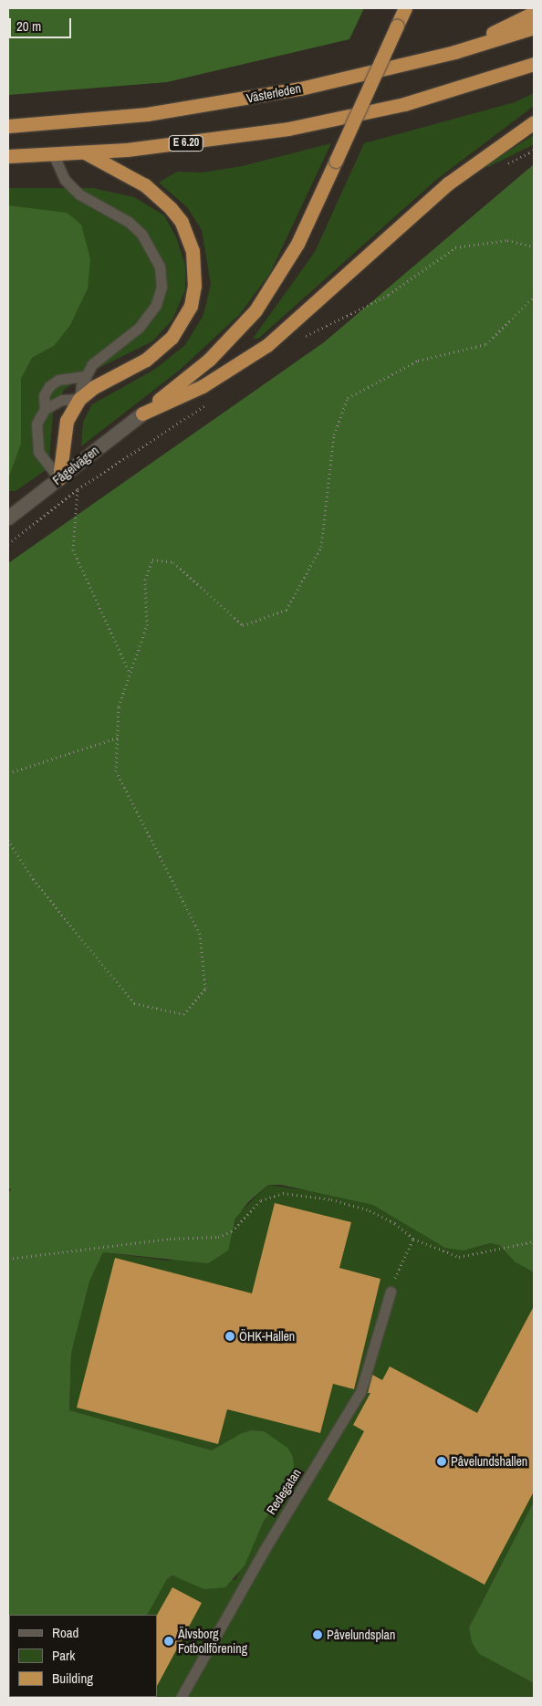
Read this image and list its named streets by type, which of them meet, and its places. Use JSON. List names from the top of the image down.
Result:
{
  "streets": {
    "highway": ["Västerleden", "E 6.20"],
    "street": ["Fågelvägen"],
    "lane": ["Redegatan"]
  },
  "places": [
    "ÖHK-Hallen",
    "Påvelundshallen",
    "Påvelundsplan",
    "Älvsborg Fotbollförening"
  ],
  "legend": ["Road", "Park", "Building"],
  "scale_bar": "20 m"
}
